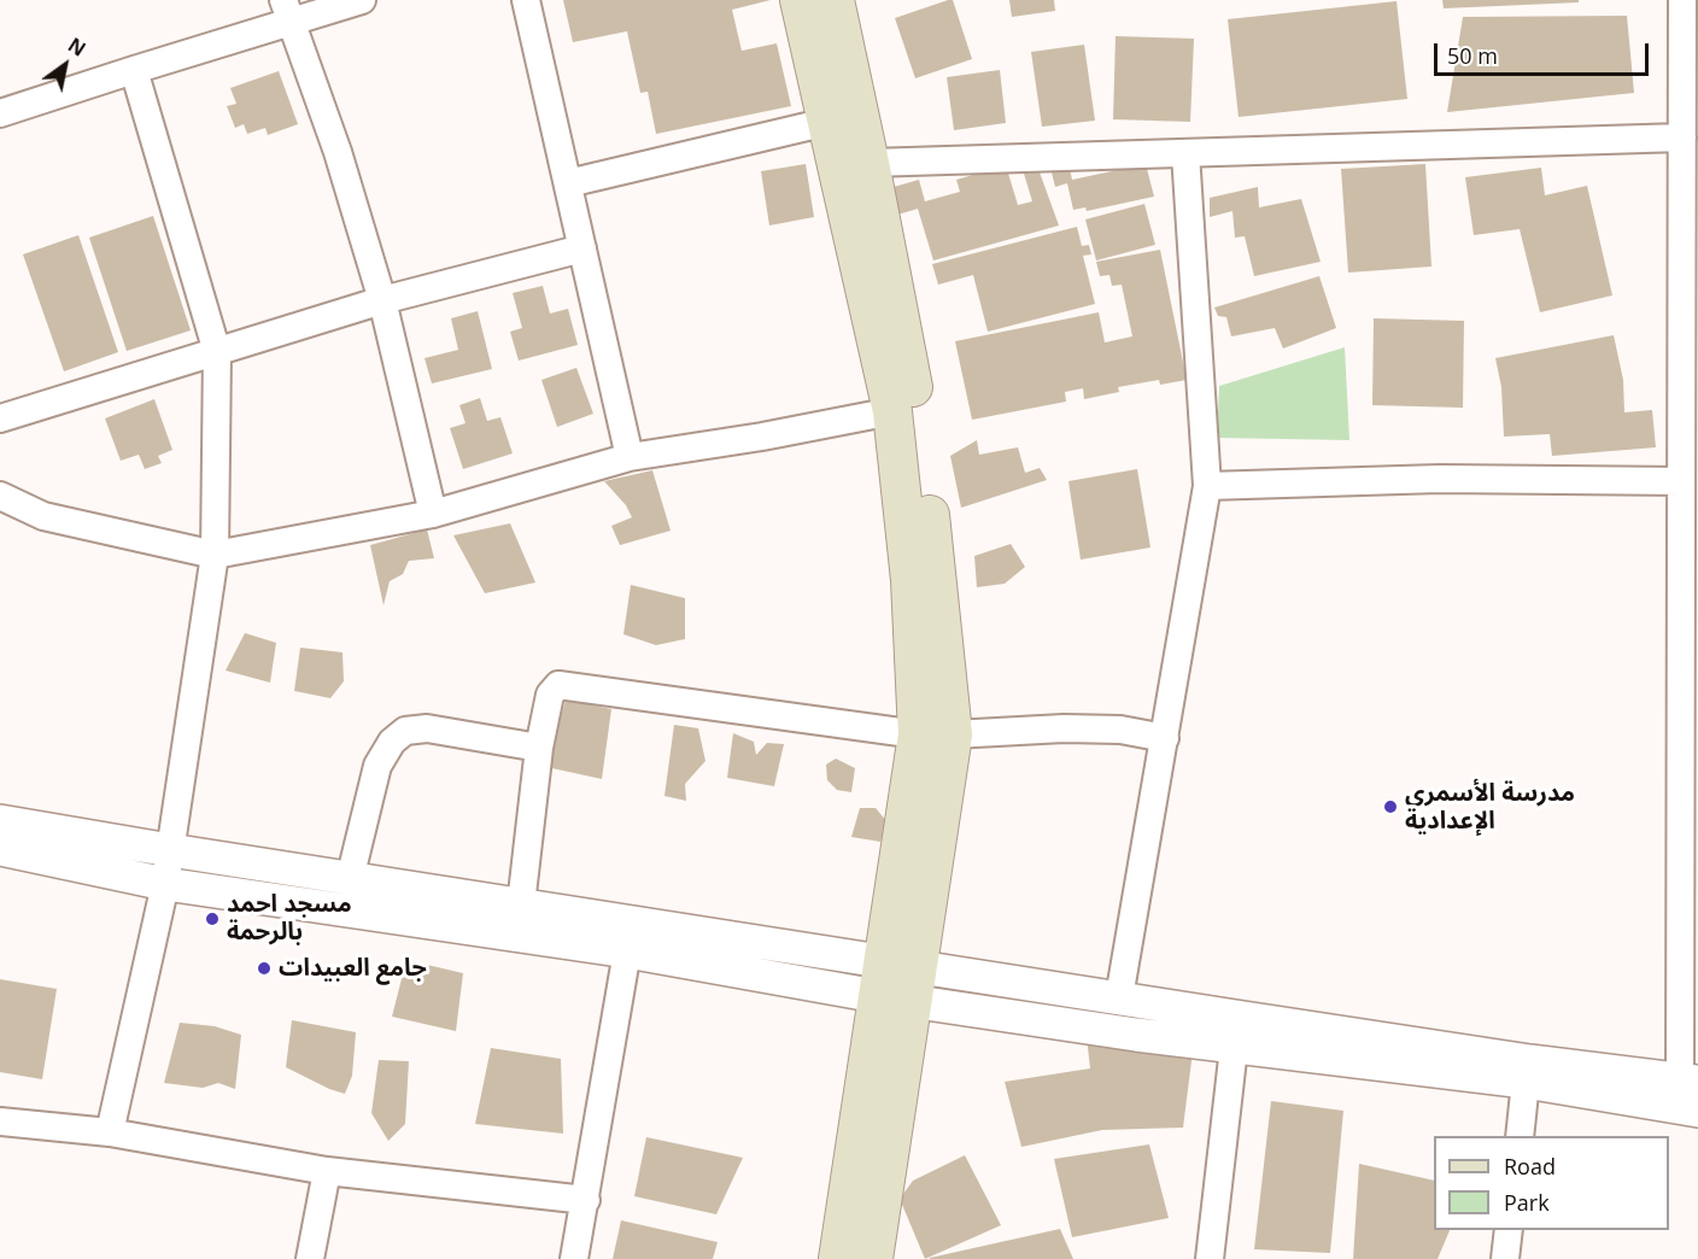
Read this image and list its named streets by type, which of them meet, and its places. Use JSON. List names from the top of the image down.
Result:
{
  "places": ["مدرسة الأسمري الإعدادية", "مسجد احمد بالرحمة", "جامع العبيدات"],
  "legend": ["Road", "Park"],
  "scale_bar": "50 m",
  "north": "top right"
}
